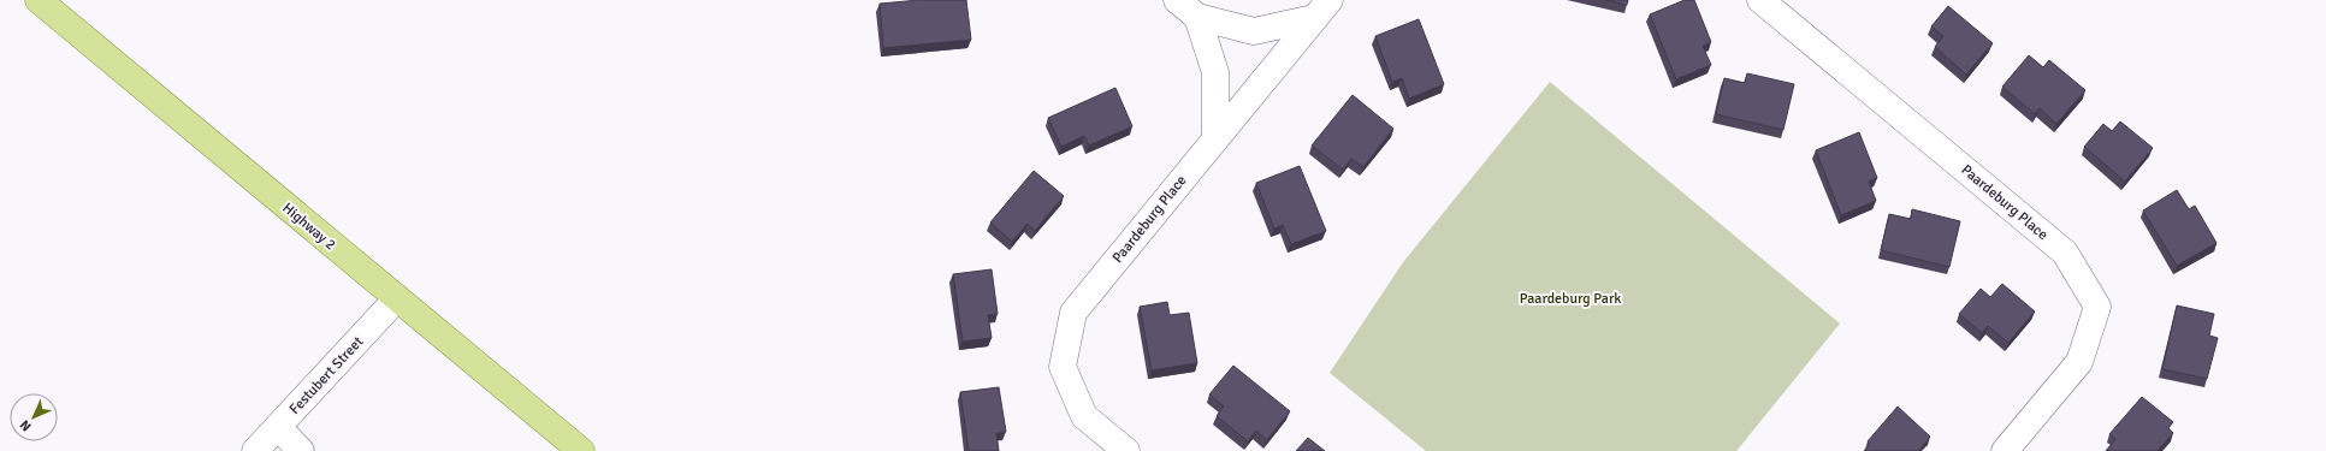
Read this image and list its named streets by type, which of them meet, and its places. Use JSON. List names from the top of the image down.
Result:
{
  "streets": {
    "main road": ["Highway 2"],
    "street": ["Paardeburg Place", "Festubert Street"]
  },
  "crossings": [
    ["Highway 2", "Festubert Street"]
  ],
  "parks": ["Paardeburg Park"],
  "north": "bottom left"
}
